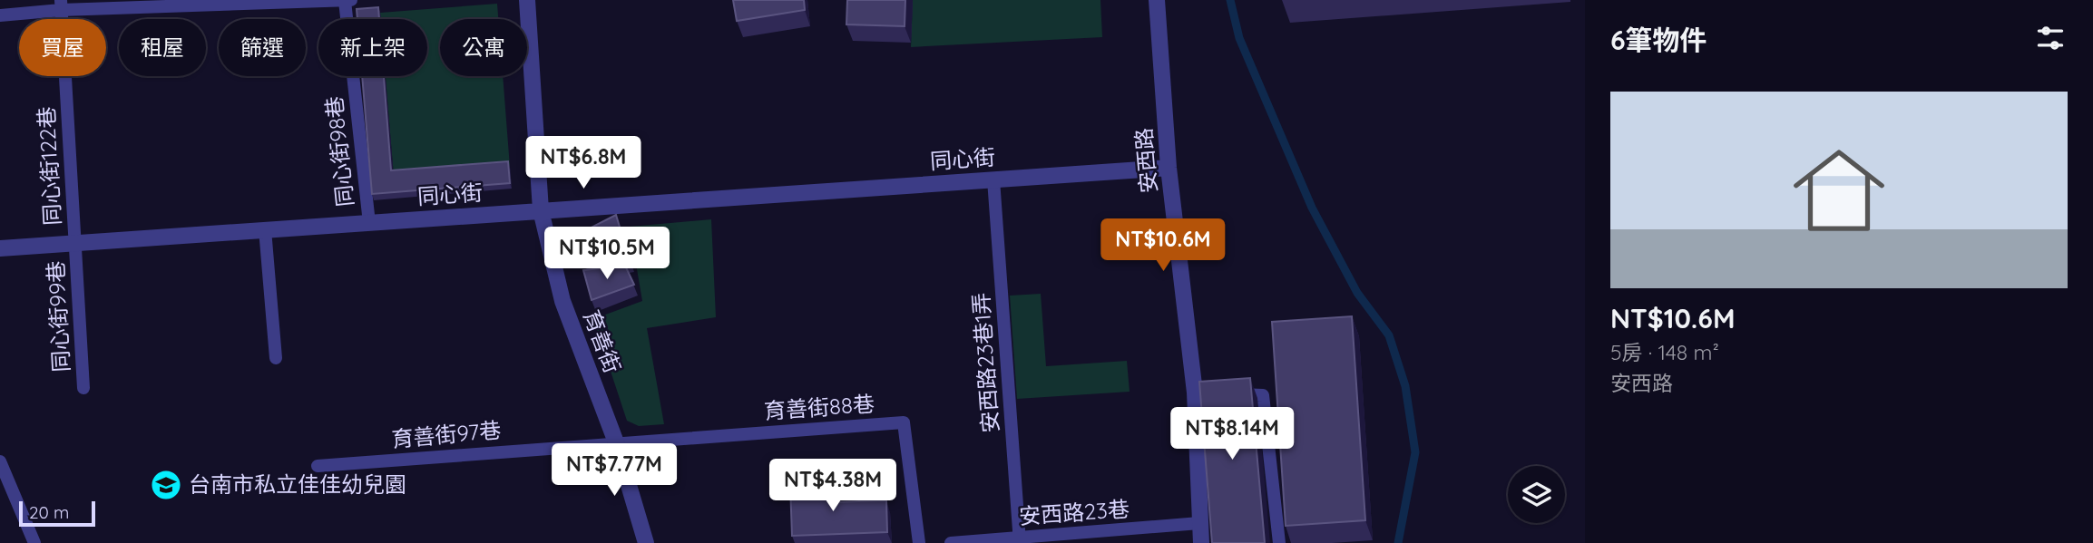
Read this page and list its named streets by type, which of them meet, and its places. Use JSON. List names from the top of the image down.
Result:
{
  "streets": {
    "street": ["同心街", "安西路", "育善街"],
    "lane": [
      "同心街98巷",
      "同心街122巷",
      "同心街99巷",
      "安西路23巷1弄",
      "育善街88巷",
      "育善街97巷",
      "安西路23巷"
    ]
  },
  "crossings": [
    ["同心街98巷", "同心街"],
    ["同心街", "安西路"],
    ["同心街", "同心街122巷"],
    ["同心街", "同心街99巷"],
    ["同心街", "育善街"],
    ["同心街", "安西路23巷1弄"],
    ["安西路", "安西路23巷"],
    ["同心街122巷", "同心街99巷"],
    ["育善街", "育善街88巷"],
    ["育善街", "育善街97巷"],
    ["安西路23巷1弄", "安西路23巷"],
    ["育善街88巷", "育善街97巷"]
  ],
  "places": {
    "school or university": ["台南市私立佳佳幼兒園"]
  },
  "scale_bar": "20 m",
  "page": {
    "heading": "6筆物件",
    "chip": [
      "買屋",
      "租屋",
      "篩選",
      "新上架",
      "公寓"
    ],
    "list": [
      {
        "name": "NT$10.6M",
        "note": "5房 · 148 m² · 安西路"
      }
    ],
    "price": [
      "NT$6.8M",
      "NT$10.6M",
      "NT$10.5M",
      "NT$8.14M",
      "NT$7.77M",
      "NT$4.38M"
    ],
    "scale": "20 m"
  }
}
